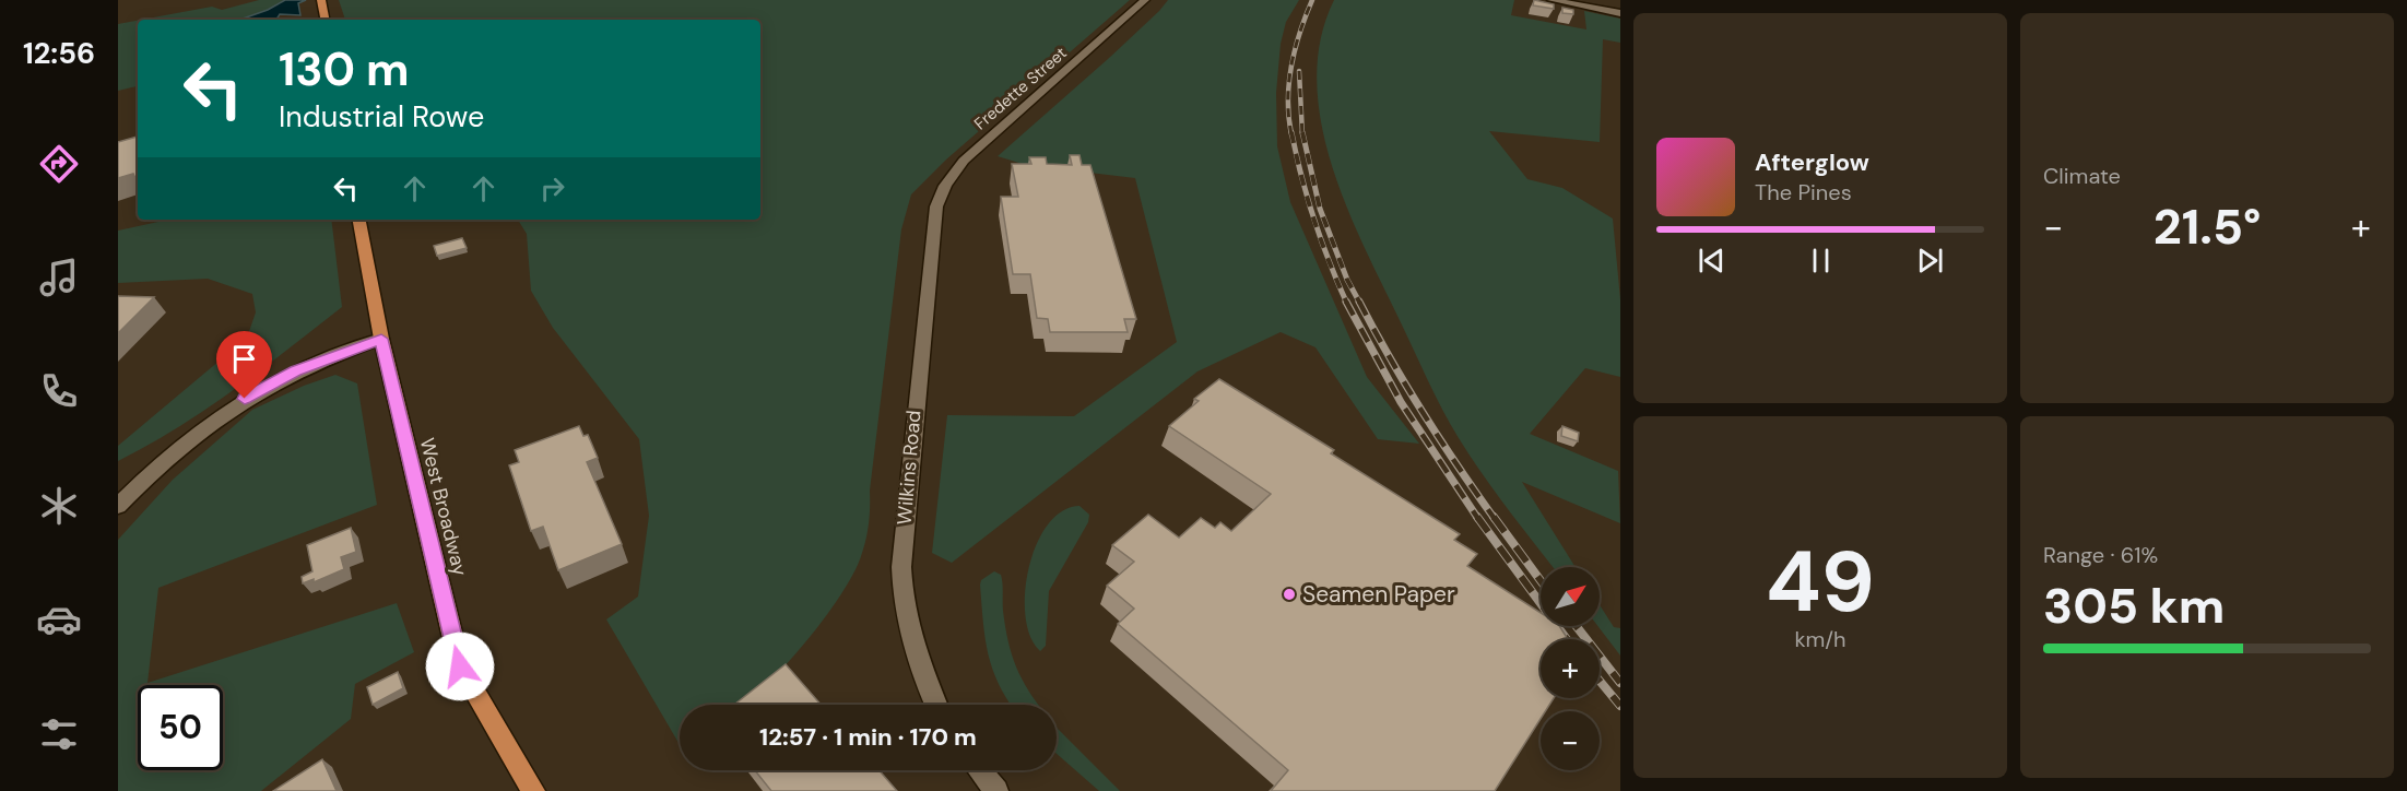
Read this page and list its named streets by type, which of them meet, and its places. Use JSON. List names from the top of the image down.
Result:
{
  "streets": {
    "main road": ["West Broadway"],
    "street": ["Fredette Street", "Wilkins Road"]
  },
  "crossings": [
    ["Fredette Street", "Wilkins Road"]
  ],
  "places": ["Seamen Paper"],
  "north": "top right",
  "page": {
    "tabs": "12:56",
    "tile": [
      "Climate",
      ["49", "km/h"],
      ["Range · 61%", "305 km"]
    ],
    "turn": ["130 m", "Industrial Rowe"],
    "song": ["Afterglow", "The Pines"],
    "heat": ["−", "21.5°", "+"],
    "map_buttons": ["+", "−"],
    "limit": "50",
    "trip": "12:57 · 1 min · 170 m"
  }
}
